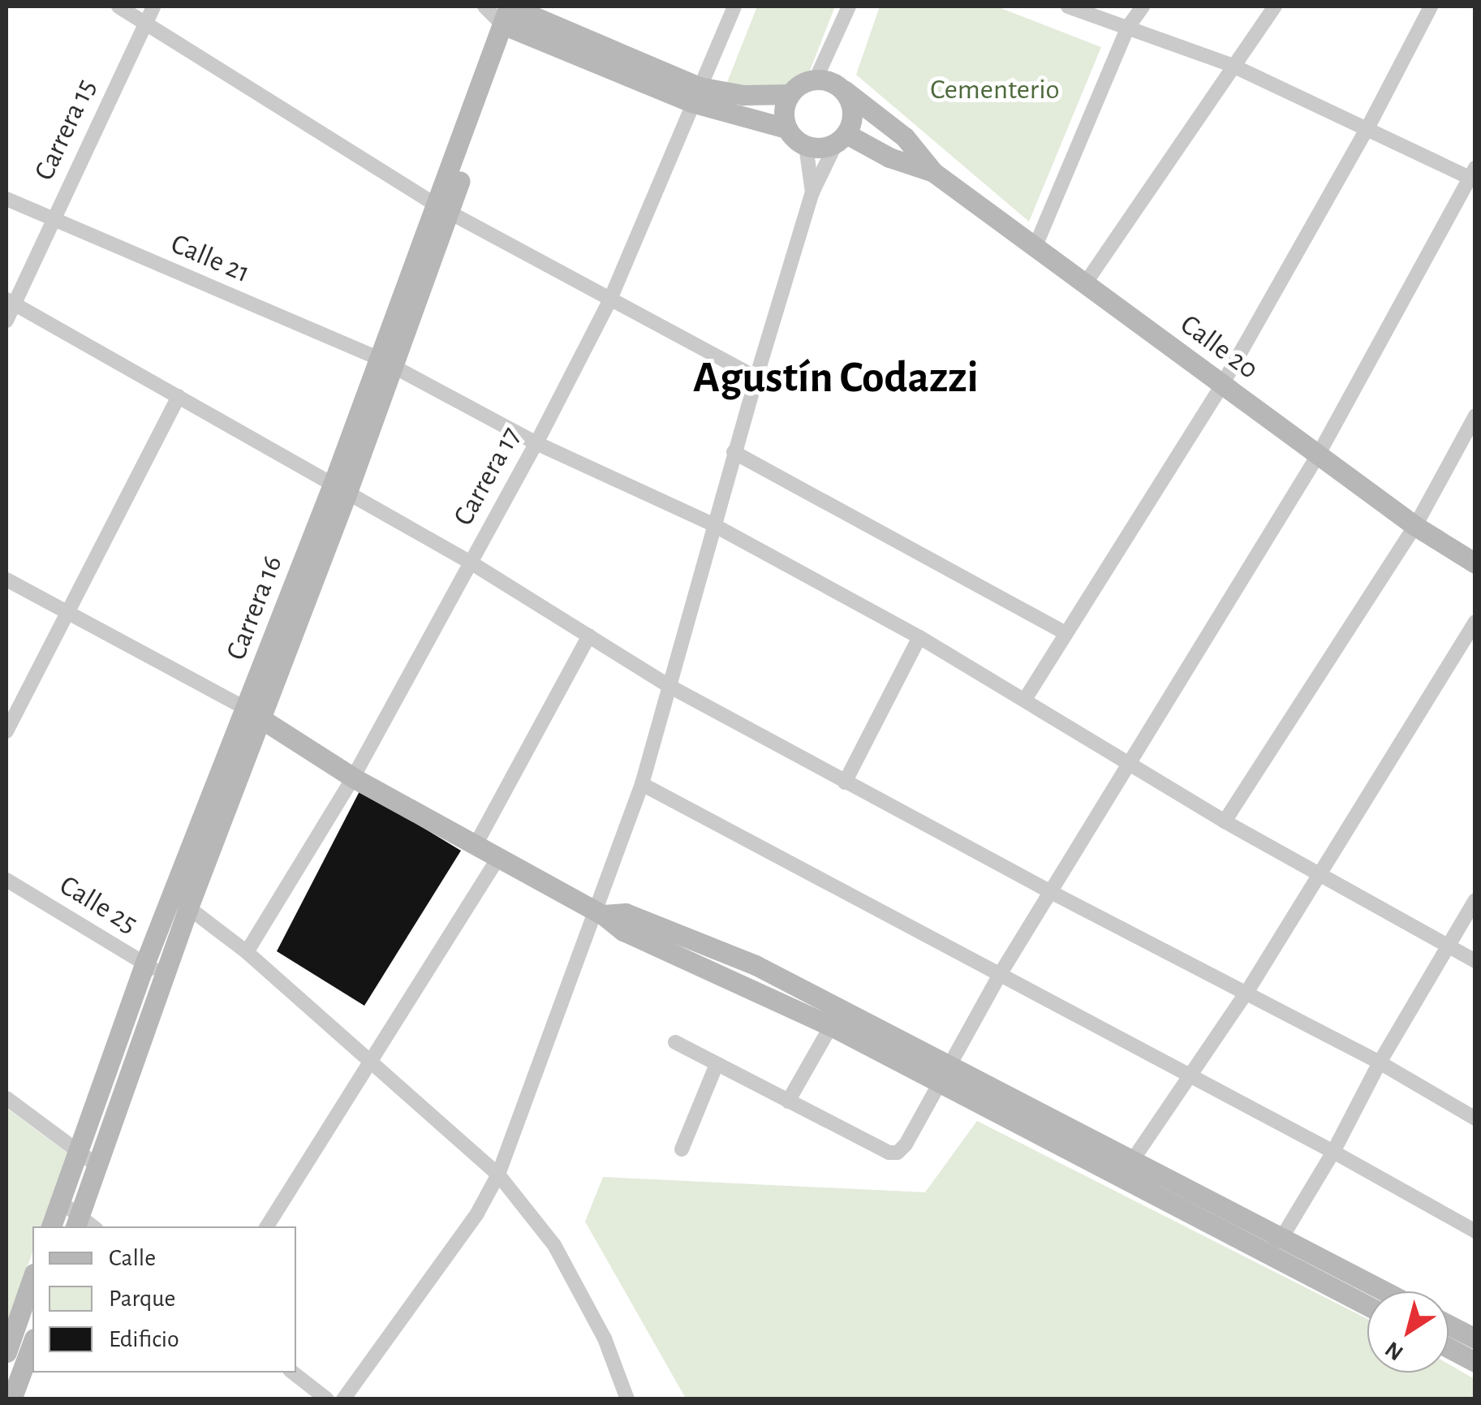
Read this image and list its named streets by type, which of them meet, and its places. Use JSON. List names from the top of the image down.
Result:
{
  "streets": {
    "street": [
      "Carrera 15",
      "Calle 21",
      "Calle 20",
      "Carrera 17",
      "Carrera 16",
      "Calle 25"
    ]
  },
  "crossings": [
    ["Carrera 15", "Calle 21"],
    ["Calle 21", "Carrera 17"],
    ["Calle 21", "Carrera 16"],
    ["Carrera 16", "Calle 25"]
  ],
  "districts": ["Agustín Codazzi"],
  "parks": ["Cementerio"],
  "legend": ["Calle", "Parque", "Edificio"],
  "north": "bottom left"
}
